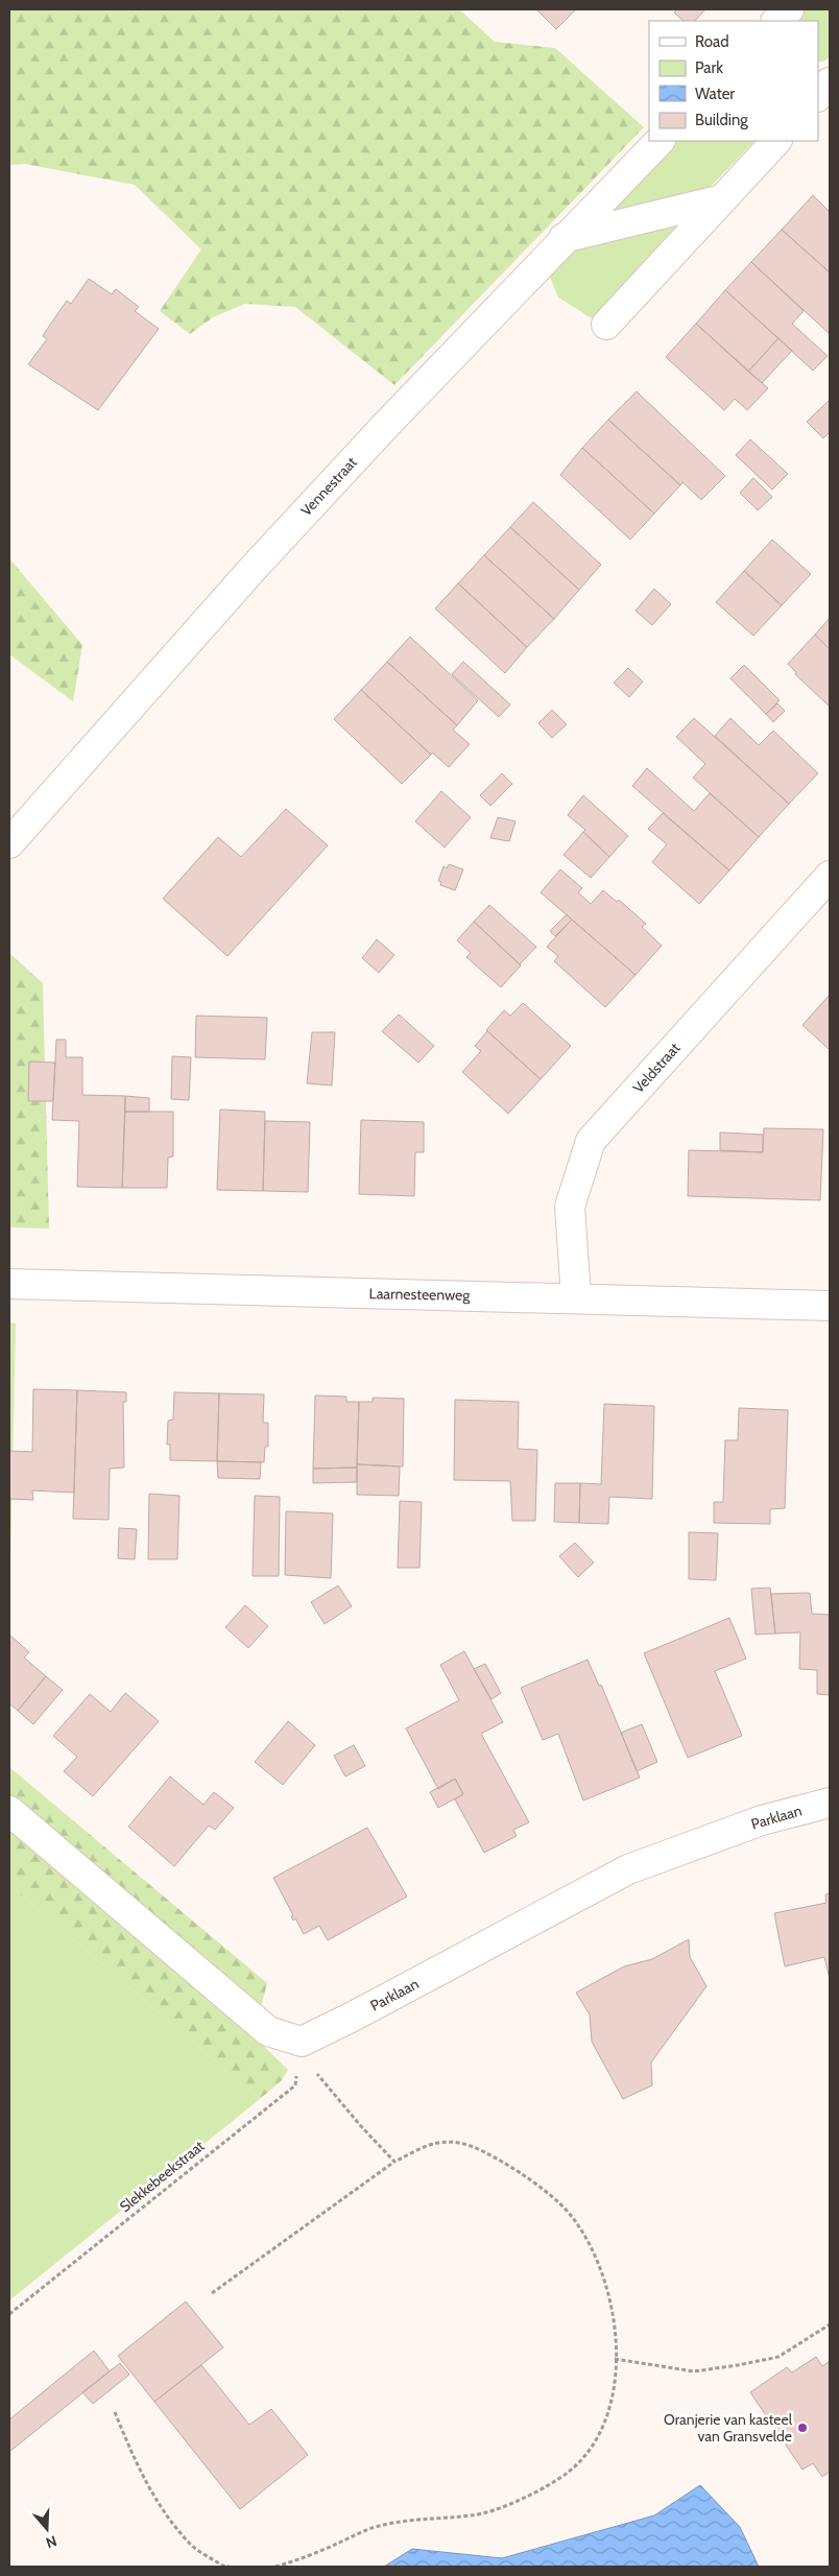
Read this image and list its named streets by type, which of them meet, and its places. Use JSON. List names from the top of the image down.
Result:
{
  "streets": {
    "street": [
      "Vennestraat",
      "Veldstraat",
      "Laarnesteenweg",
      "Parklaan"
    ],
    "path": ["Slekkebeekstraat"]
  },
  "crossings": [
    ["Veldstraat", "Laarnesteenweg"],
    ["Parklaan", "Slekkebeekstraat"]
  ],
  "places": ["Oranjerie van kasteel van Gransvelde"],
  "legend": [
    "Road",
    "Park",
    "Water",
    "Building"
  ],
  "north": "bottom"
}
